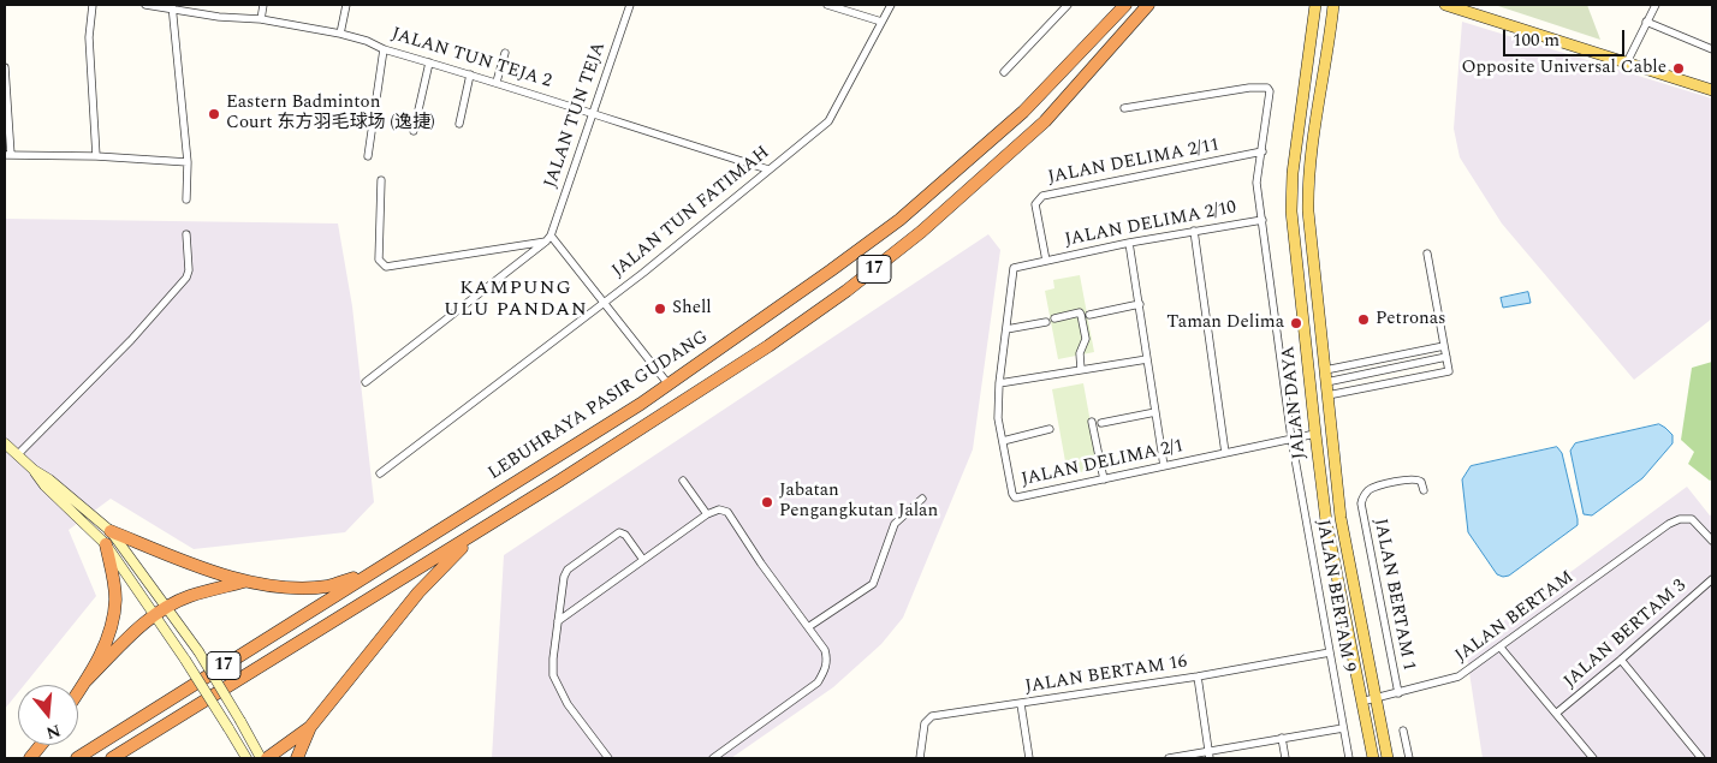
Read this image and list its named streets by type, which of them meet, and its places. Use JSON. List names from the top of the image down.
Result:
{
  "streets": {
    "highway": ["17", "LEBUHRAYA PASIR GUDANG"],
    "main road": ["JALAN DAYA"],
    "street": [
      "JALAN TUN TEJA 2",
      "JALAN TUN TEJA",
      "JALAN DELIMA 2/11",
      "JALAN TUN FATIMAH",
      "JALAN DELIMA 2/10",
      "JALAN DELIMA 2/1",
      "JALAN BERTAM 1",
      "JALAN BERTAM 9",
      "JALAN BERTAM",
      "JALAN BERTAM 3",
      "JALAN BERTAM 16"
    ]
  },
  "crossings": [
    ["JALAN TUN TEJA 2", "JALAN TUN TEJA"],
    ["JALAN TUN TEJA 2", "JALAN TUN FATIMAH"],
    ["JALAN DELIMA 2/11", "JALAN DELIMA 2/10"],
    ["JALAN DELIMA 2/11", "JALAN DELIMA 2/1"],
    ["JALAN DELIMA 2/11", "JALAN BERTAM 9"],
    ["JALAN DELIMA 2/10", "JALAN DELIMA 2/1"],
    ["JALAN DELIMA 2/10", "JALAN BERTAM 9"],
    ["JALAN DAYA", "JALAN DELIMA 2/1"],
    ["JALAN DAYA", "JALAN BERTAM"],
    ["JALAN DELIMA 2/1", "JALAN BERTAM 9"],
    ["JALAN BERTAM 1", "JALAN BERTAM"],
    ["JALAN BERTAM 9", "JALAN BERTAM 16"]
  ],
  "districts": ["KAMPUNG ULU PANDAN"],
  "places": [
    "Opposite Universal Cable",
    "Eastern Badminton Court 东方羽毛球场 (逸捷)",
    "Shell",
    "Petronas",
    "Taman Delima",
    "Jabatan Pengangkutan Jalan"
  ],
  "scale_bar": "100 m",
  "north": "bottom"
}
